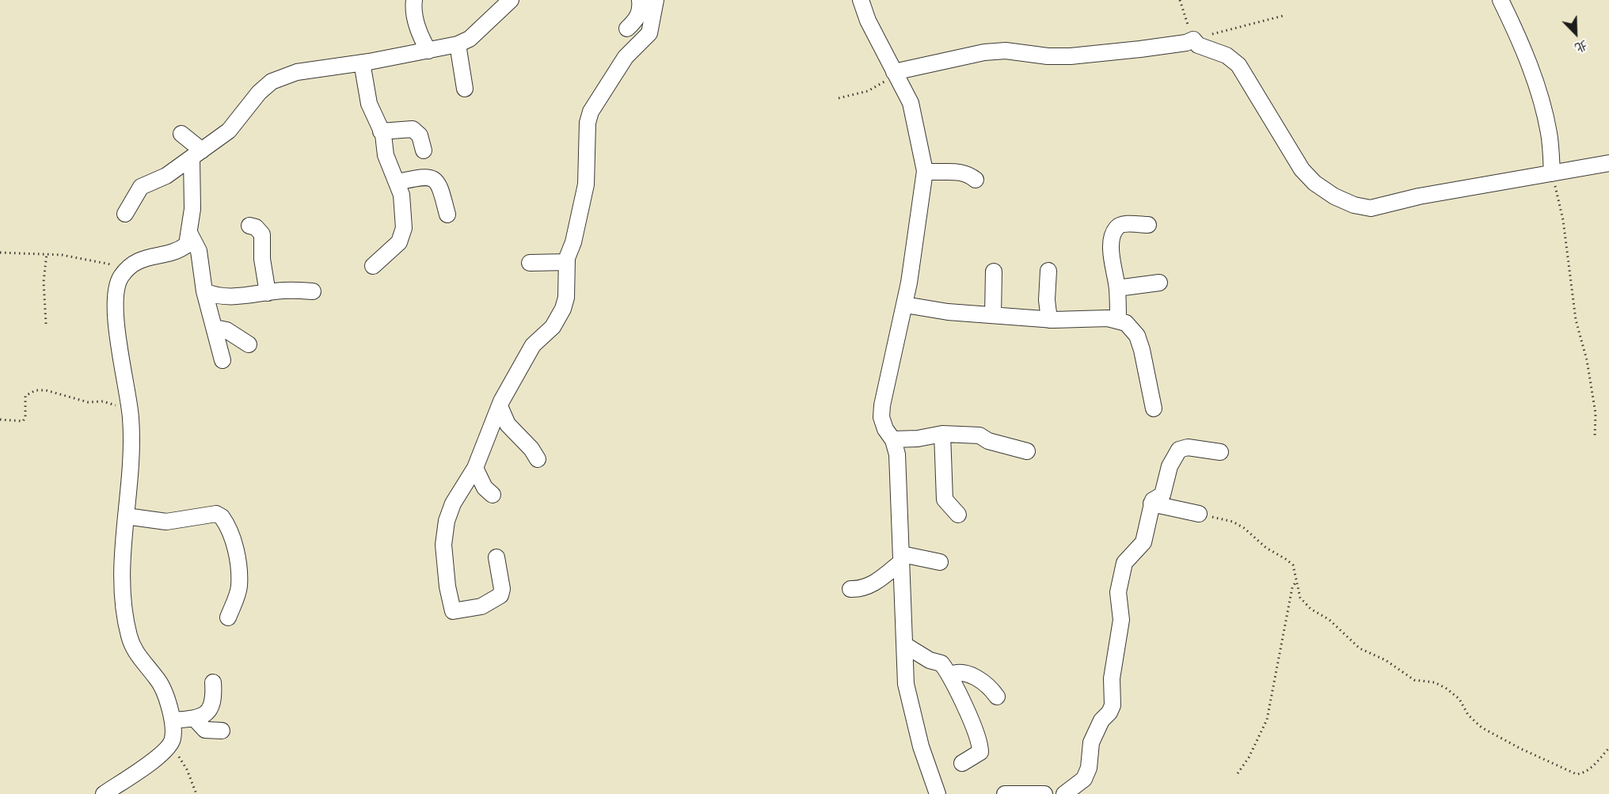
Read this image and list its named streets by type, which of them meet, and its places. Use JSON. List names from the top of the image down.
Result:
{
  "north": "bottom right"
}
